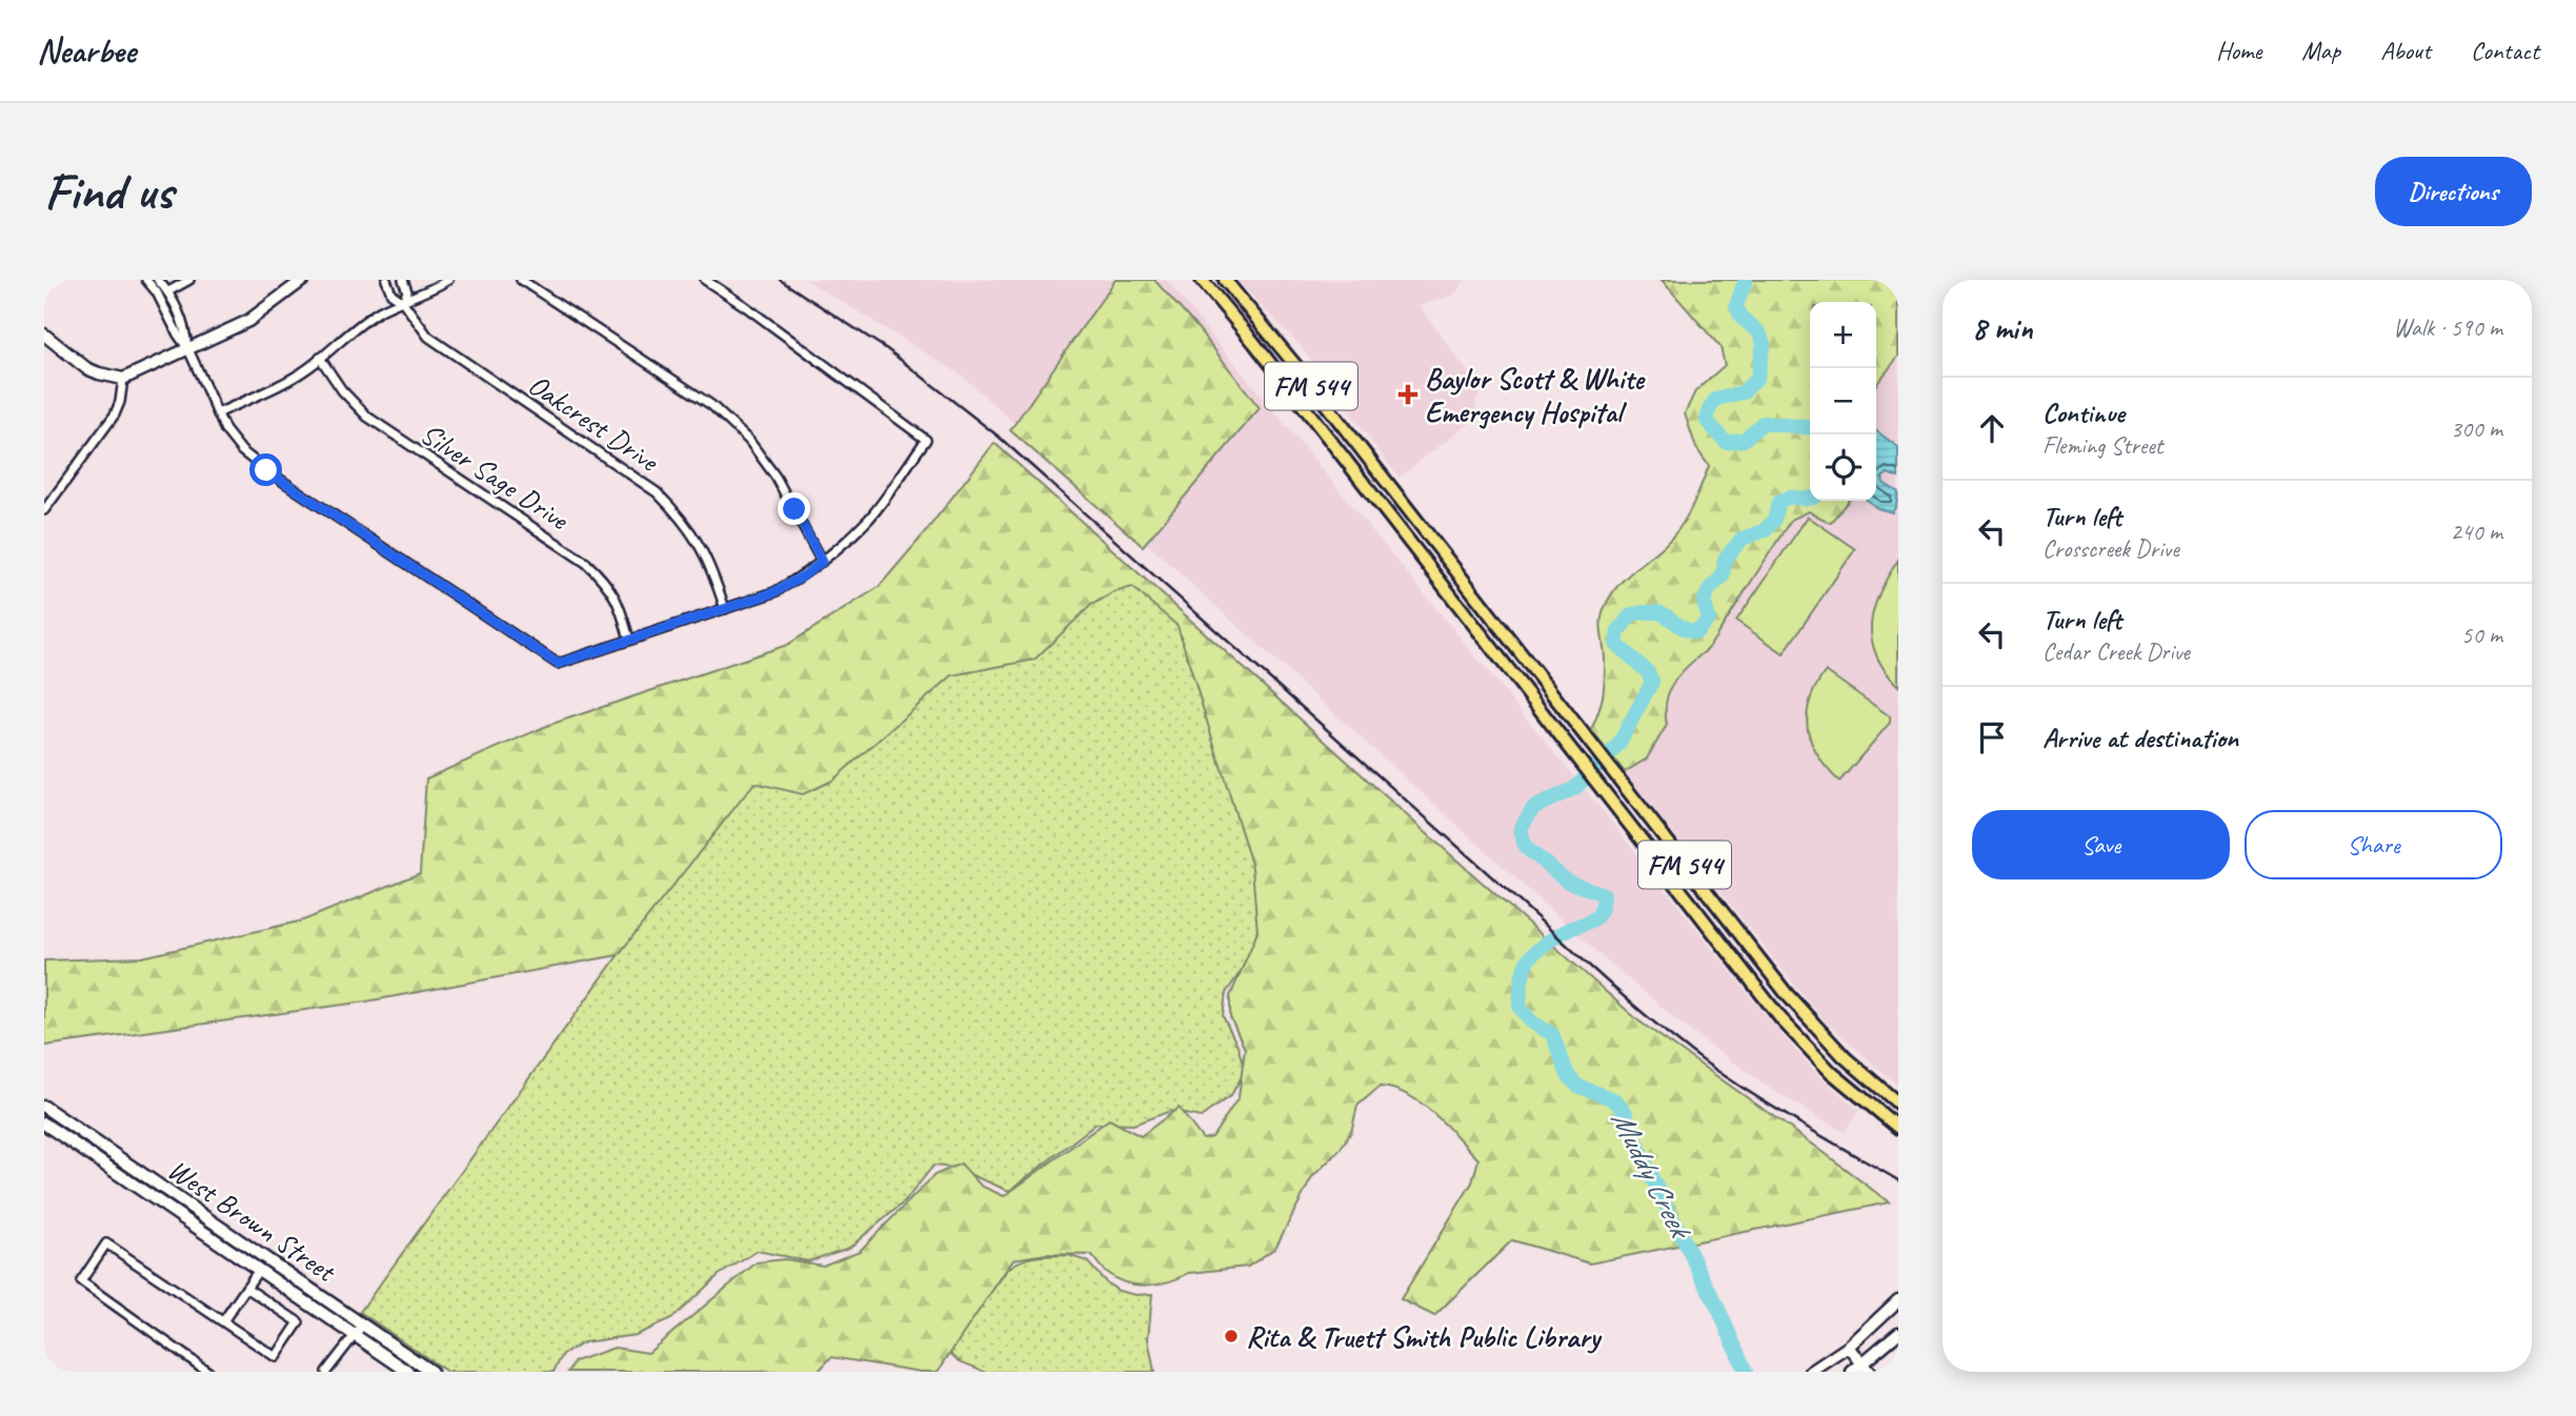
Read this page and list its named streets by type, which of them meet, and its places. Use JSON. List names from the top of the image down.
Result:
{
  "streets": {
    "main road": ["FM 544", "West Brown Street"],
    "street": ["Oakcrest Drive", "Silver Sage Drive"]
  },
  "water": ["Muddy Creek"],
  "places": {
    "health": ["Baylor Scott & White Emergency Hospital"],
    "other": ["Rita & Truett Smith Public Library"]
  },
  "page": {
    "header": "Nearbee",
    "nav": [
      "Home",
      "Map",
      "About",
      "Contact"
    ],
    "buttons": [
      "Directions",
      ["Save", "Share"]
    ],
    "title": "Find us",
    "heading": ["8 min", "Walk · 590 m"],
    "map_buttons": ["+", "−"],
    "list": [
      ["Continue", "Fleming Street", "300 m"],
      ["Turn left", "Crosscreek Drive", "240 m"],
      ["Turn left", "Cedar Creek Drive", "50 m"],
      "Arrive at destination"
    ]
  }
}
